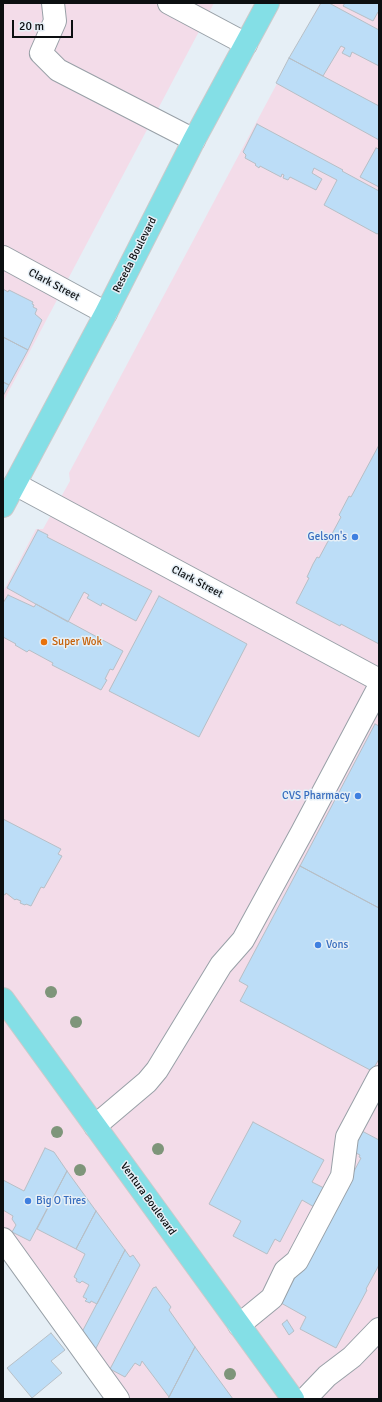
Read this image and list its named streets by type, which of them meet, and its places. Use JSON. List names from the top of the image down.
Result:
{
  "streets": {
    "main road": ["Reseda Boulevard", "Ventura Boulevard"],
    "street": ["Clark Street"]
  },
  "crossings": [
    ["Reseda Boulevard", "Clark Street"]
  ],
  "places": [
    "Gelson's",
    "Super Wok",
    "CVS Pharmacy",
    "Vons",
    "Big O Tires"
  ],
  "scale_bar": "20 m"
}
